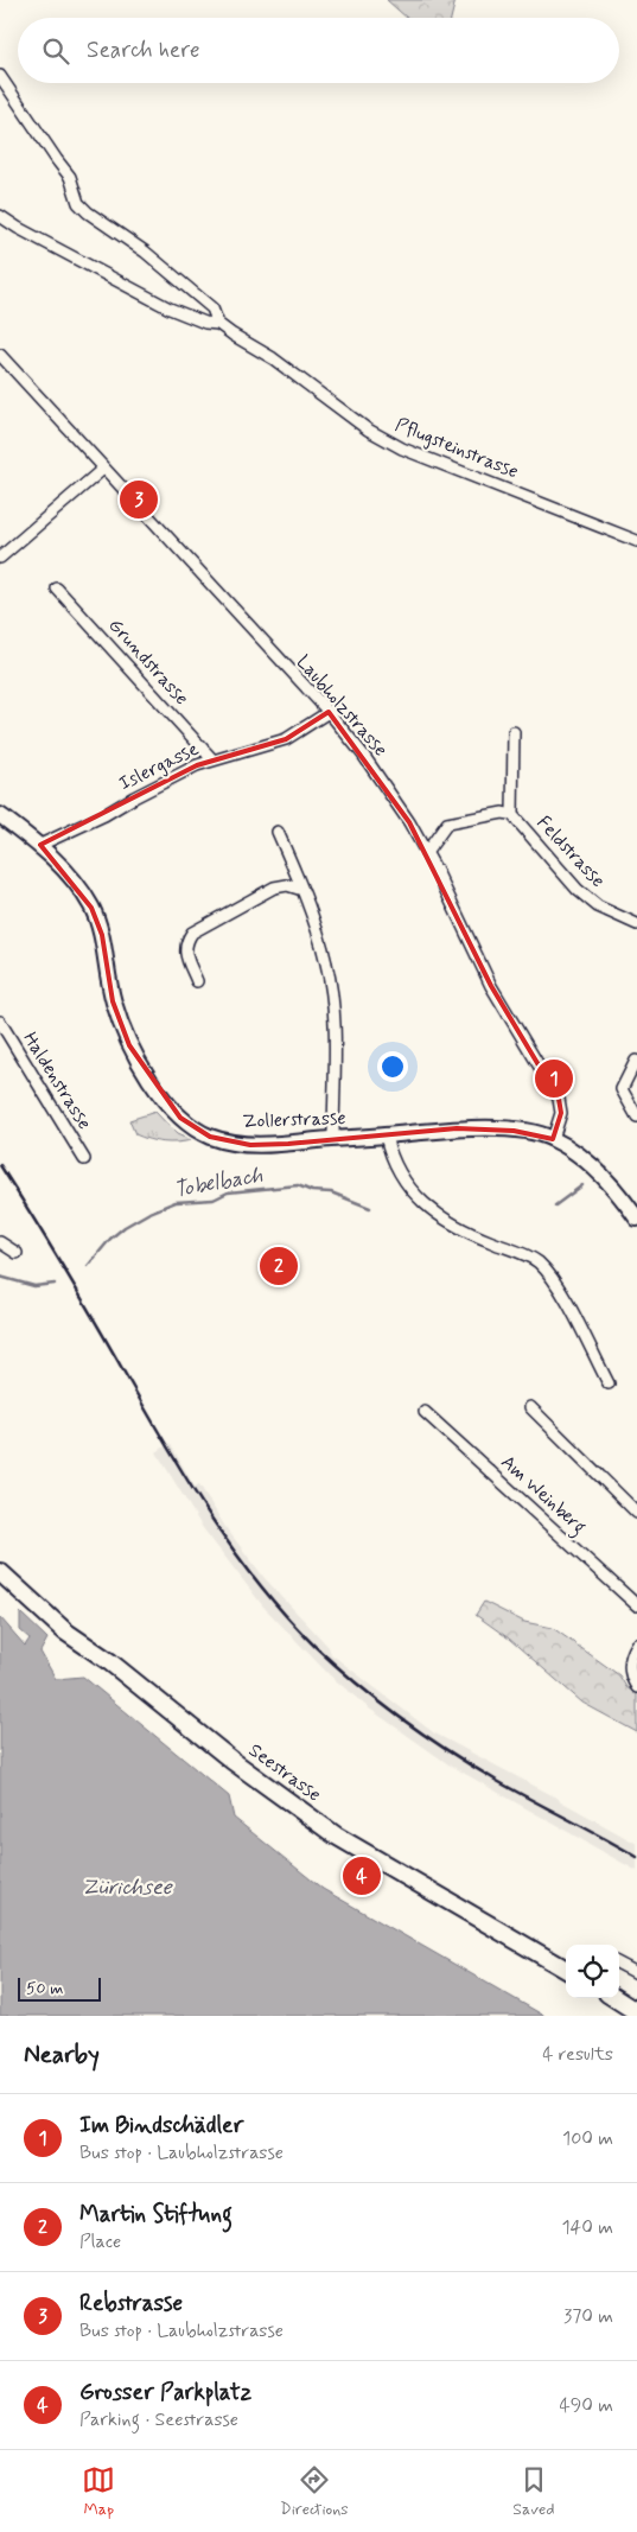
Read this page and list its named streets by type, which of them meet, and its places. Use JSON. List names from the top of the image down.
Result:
{
  "streets": {
    "main road": ["Seestrasse"],
    "street": [
      "Pflugsteinstrasse",
      "Grundstrasse",
      "Laubholzstrasse",
      "Islergasse",
      "Feldstrasse",
      "Haldenstrasse",
      "Zollerstrasse",
      "Am Weinberg"
    ]
  },
  "crossings": [
    ["Grundstrasse", "Islergasse"],
    ["Laubholzstrasse", "Islergasse"],
    ["Laubholzstrasse", "Zollerstrasse"],
    ["Islergasse", "Zollerstrasse"]
  ],
  "water": ["Tobelbach", "Zürichsee"],
  "scale_bar": "50 m",
  "page": {
    "search": "Search here",
    "pins": [
      "3",
      "1",
      "2",
      "4"
    ],
    "scale": "50 m",
    "heading": ["Nearby", "4 results"],
    "list": [
      {
        "mark": "1",
        "name": "Im Bindschädler",
        "note": "Bus stop · Laubholzstrasse",
        "value": "100 m"
      },
      {
        "mark": "2",
        "name": "Martin Stiftung",
        "note": "Place",
        "value": "140 m"
      },
      {
        "mark": "3",
        "name": "Rebstrasse",
        "note": "Bus stop · Laubholzstrasse",
        "value": "370 m"
      },
      {
        "mark": "4",
        "name": "Grosser Parkplatz",
        "note": "Parking · Seestrasse",
        "value": "490 m"
      }
    ],
    "nav": ["Map", "Directions", "Saved"]
  }
}
